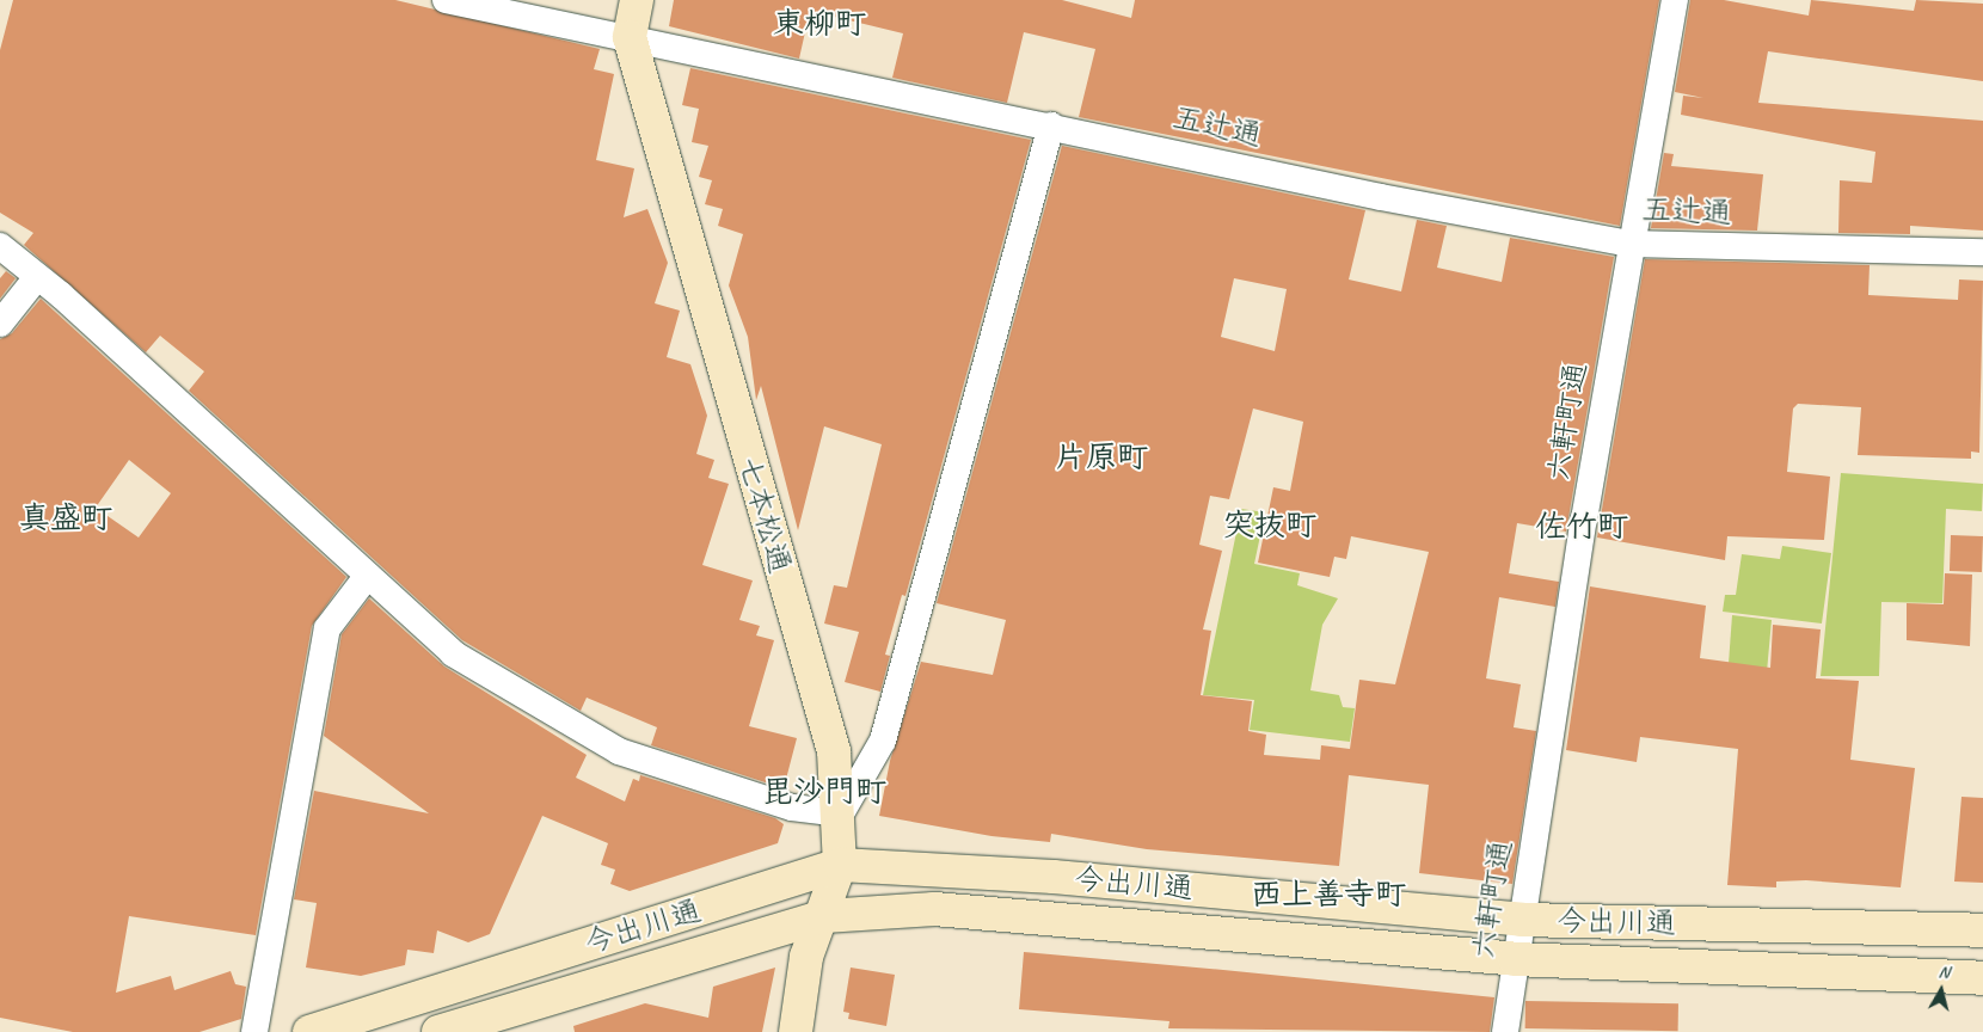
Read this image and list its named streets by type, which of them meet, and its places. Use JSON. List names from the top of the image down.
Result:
{
  "streets": {
    "main road": ["七本松通", "今出川通"],
    "street": ["五辻通", "六軒町通"]
  },
  "crossings": [
    ["五辻通", "六軒町通"],
    ["五辻通", "七本松通"],
    ["六軒町通", "今出川通"],
    ["七本松通", "今出川通"]
  ],
  "districts": [
    "東柳町",
    "片原町",
    "真盛町",
    "突抜町",
    "佐竹町",
    "毘沙門町",
    "西上善寺町"
  ],
  "north": "top"
}
